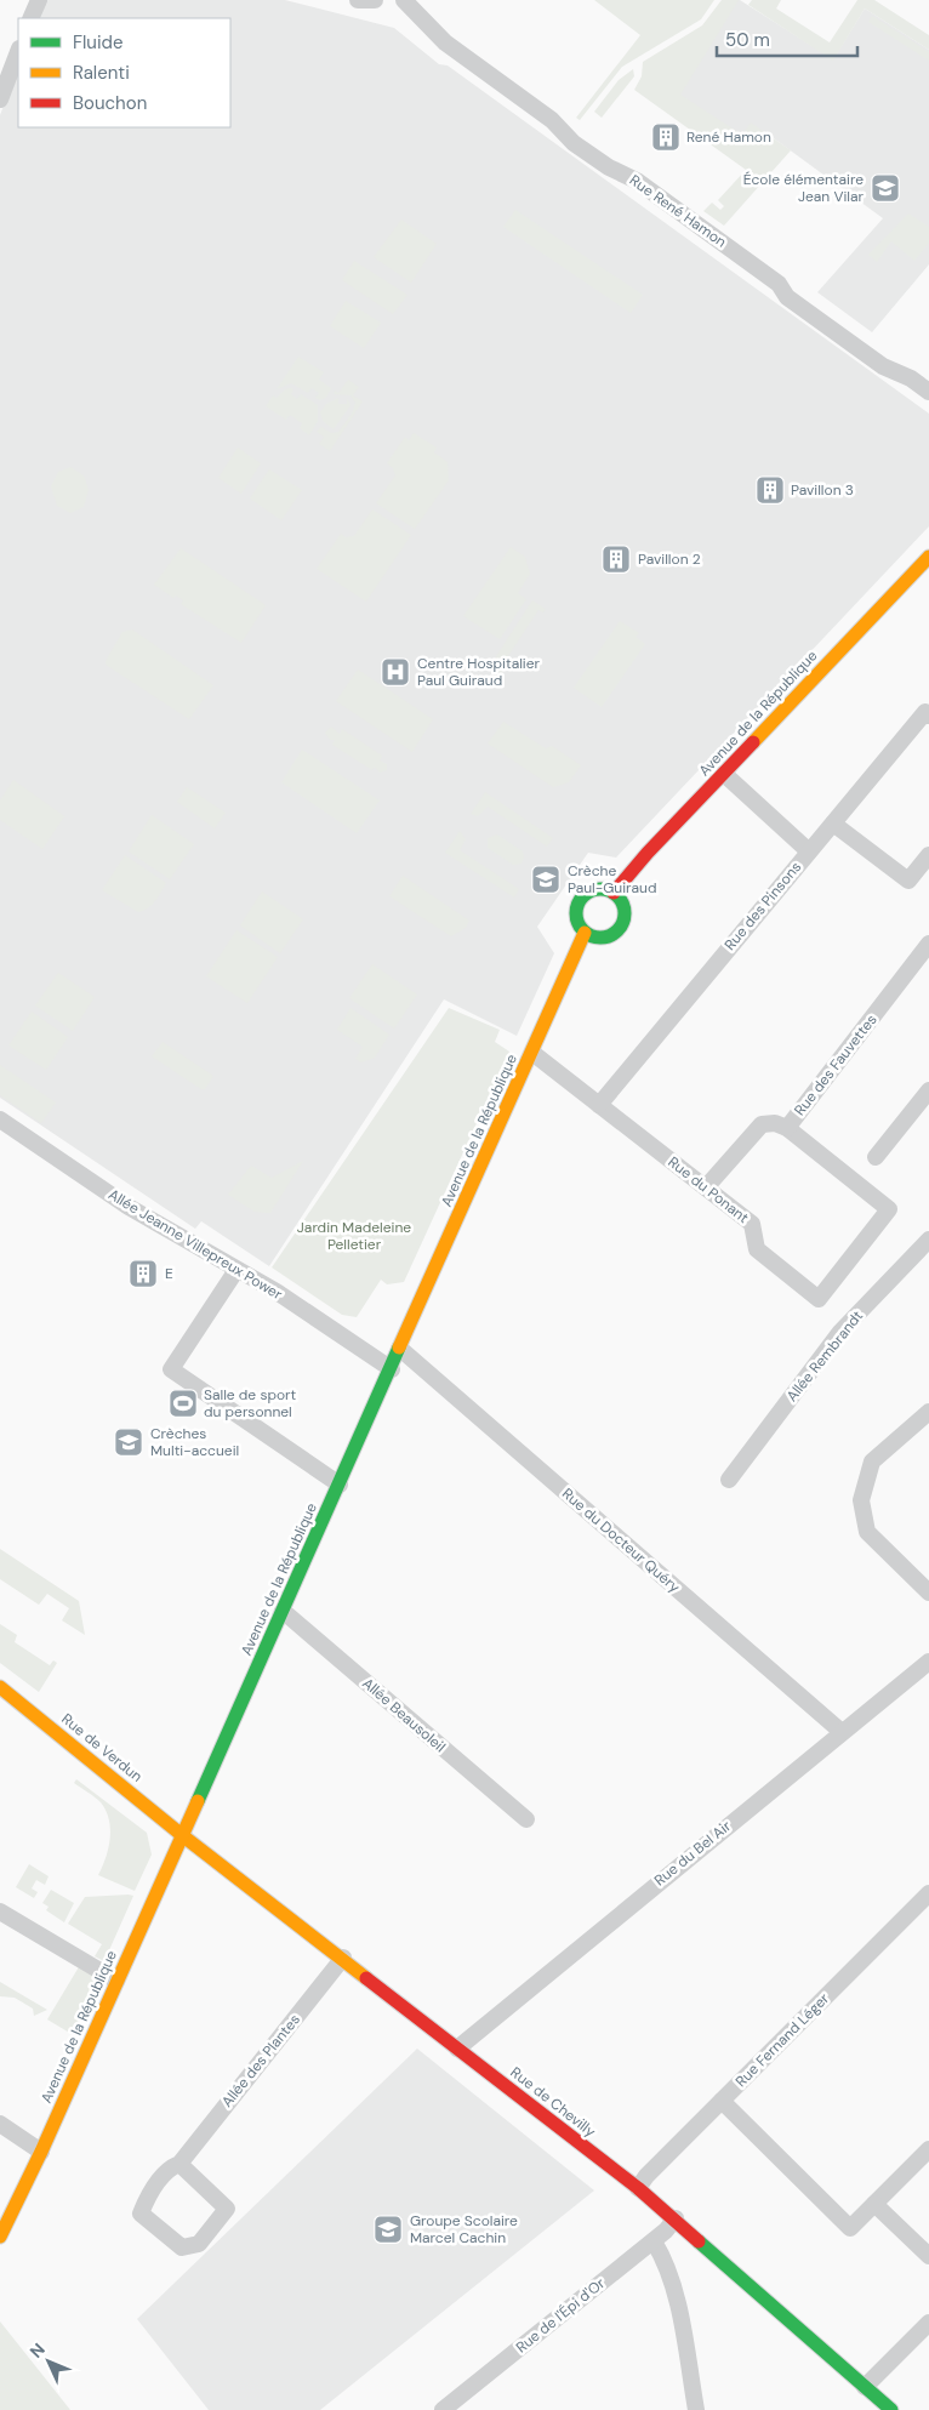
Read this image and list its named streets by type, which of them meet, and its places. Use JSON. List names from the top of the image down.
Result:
{
  "streets": {
    "main road": ["Avenue de la République", "Rue de Verdun", "Rue de Chevilly"],
    "street": [
      "Rue René Hamon",
      "Rue des Pinsons",
      "Rue des Fauvettes",
      "Rue du Ponant",
      "Allée Jeanne Villepreux Power",
      "Allée Rembrandt",
      "Rue du Docteur Quéry",
      "Allée Beausoleil",
      "Rue du Bel Air",
      "Rue Fernand Léger",
      "Allée des Plantes",
      "Rue de l'Épi d'Or"
    ]
  },
  "crossings": [
    ["Avenue de la République", "Rue du Ponant"],
    ["Avenue de la République", "Allée Jeanne Villepreux Power"],
    ["Avenue de la République", "Rue du Docteur Quéry"],
    ["Avenue de la République", "Allée Beausoleil"],
    ["Avenue de la République", "Rue de Verdun"],
    ["Avenue de la République", "Rue de Chevilly"],
    ["Rue des Pinsons", "Rue du Ponant"],
    ["Rue des Fauvettes", "Rue du Ponant"],
    ["Rue du Docteur Quéry", "Rue du Bel Air"],
    ["Rue de Verdun", "Rue de Chevilly"],
    ["Rue du Bel Air", "Rue de Chevilly"],
    ["Rue Fernand Léger", "Rue de Chevilly"],
    ["Allée des Plantes", "Rue de Chevilly"],
    ["Rue de Chevilly", "Rue de l'Épi d'Or"]
  ],
  "parks": ["Jardin Madeleine Pelletier"],
  "places": {
    "building": [
      "René Hamon",
      "Pavillon 3",
      "Pavillon 2",
      "E"
    ],
    "school or university": [
      "École élémentaire Jean Vilar",
      "Crèche Paul-Guiraud",
      "Crèches Multi-accueil",
      "Groupe Scolaire Marcel Cachin"
    ],
    "hospital": ["Centre Hospitalier Paul Guiraud"],
    "sports": ["Salle de sport du personnel"]
  },
  "legend": ["Fluide", "Ralenti", "Bouchon"],
  "scale_bar": "50 m",
  "north": "top left"
}
